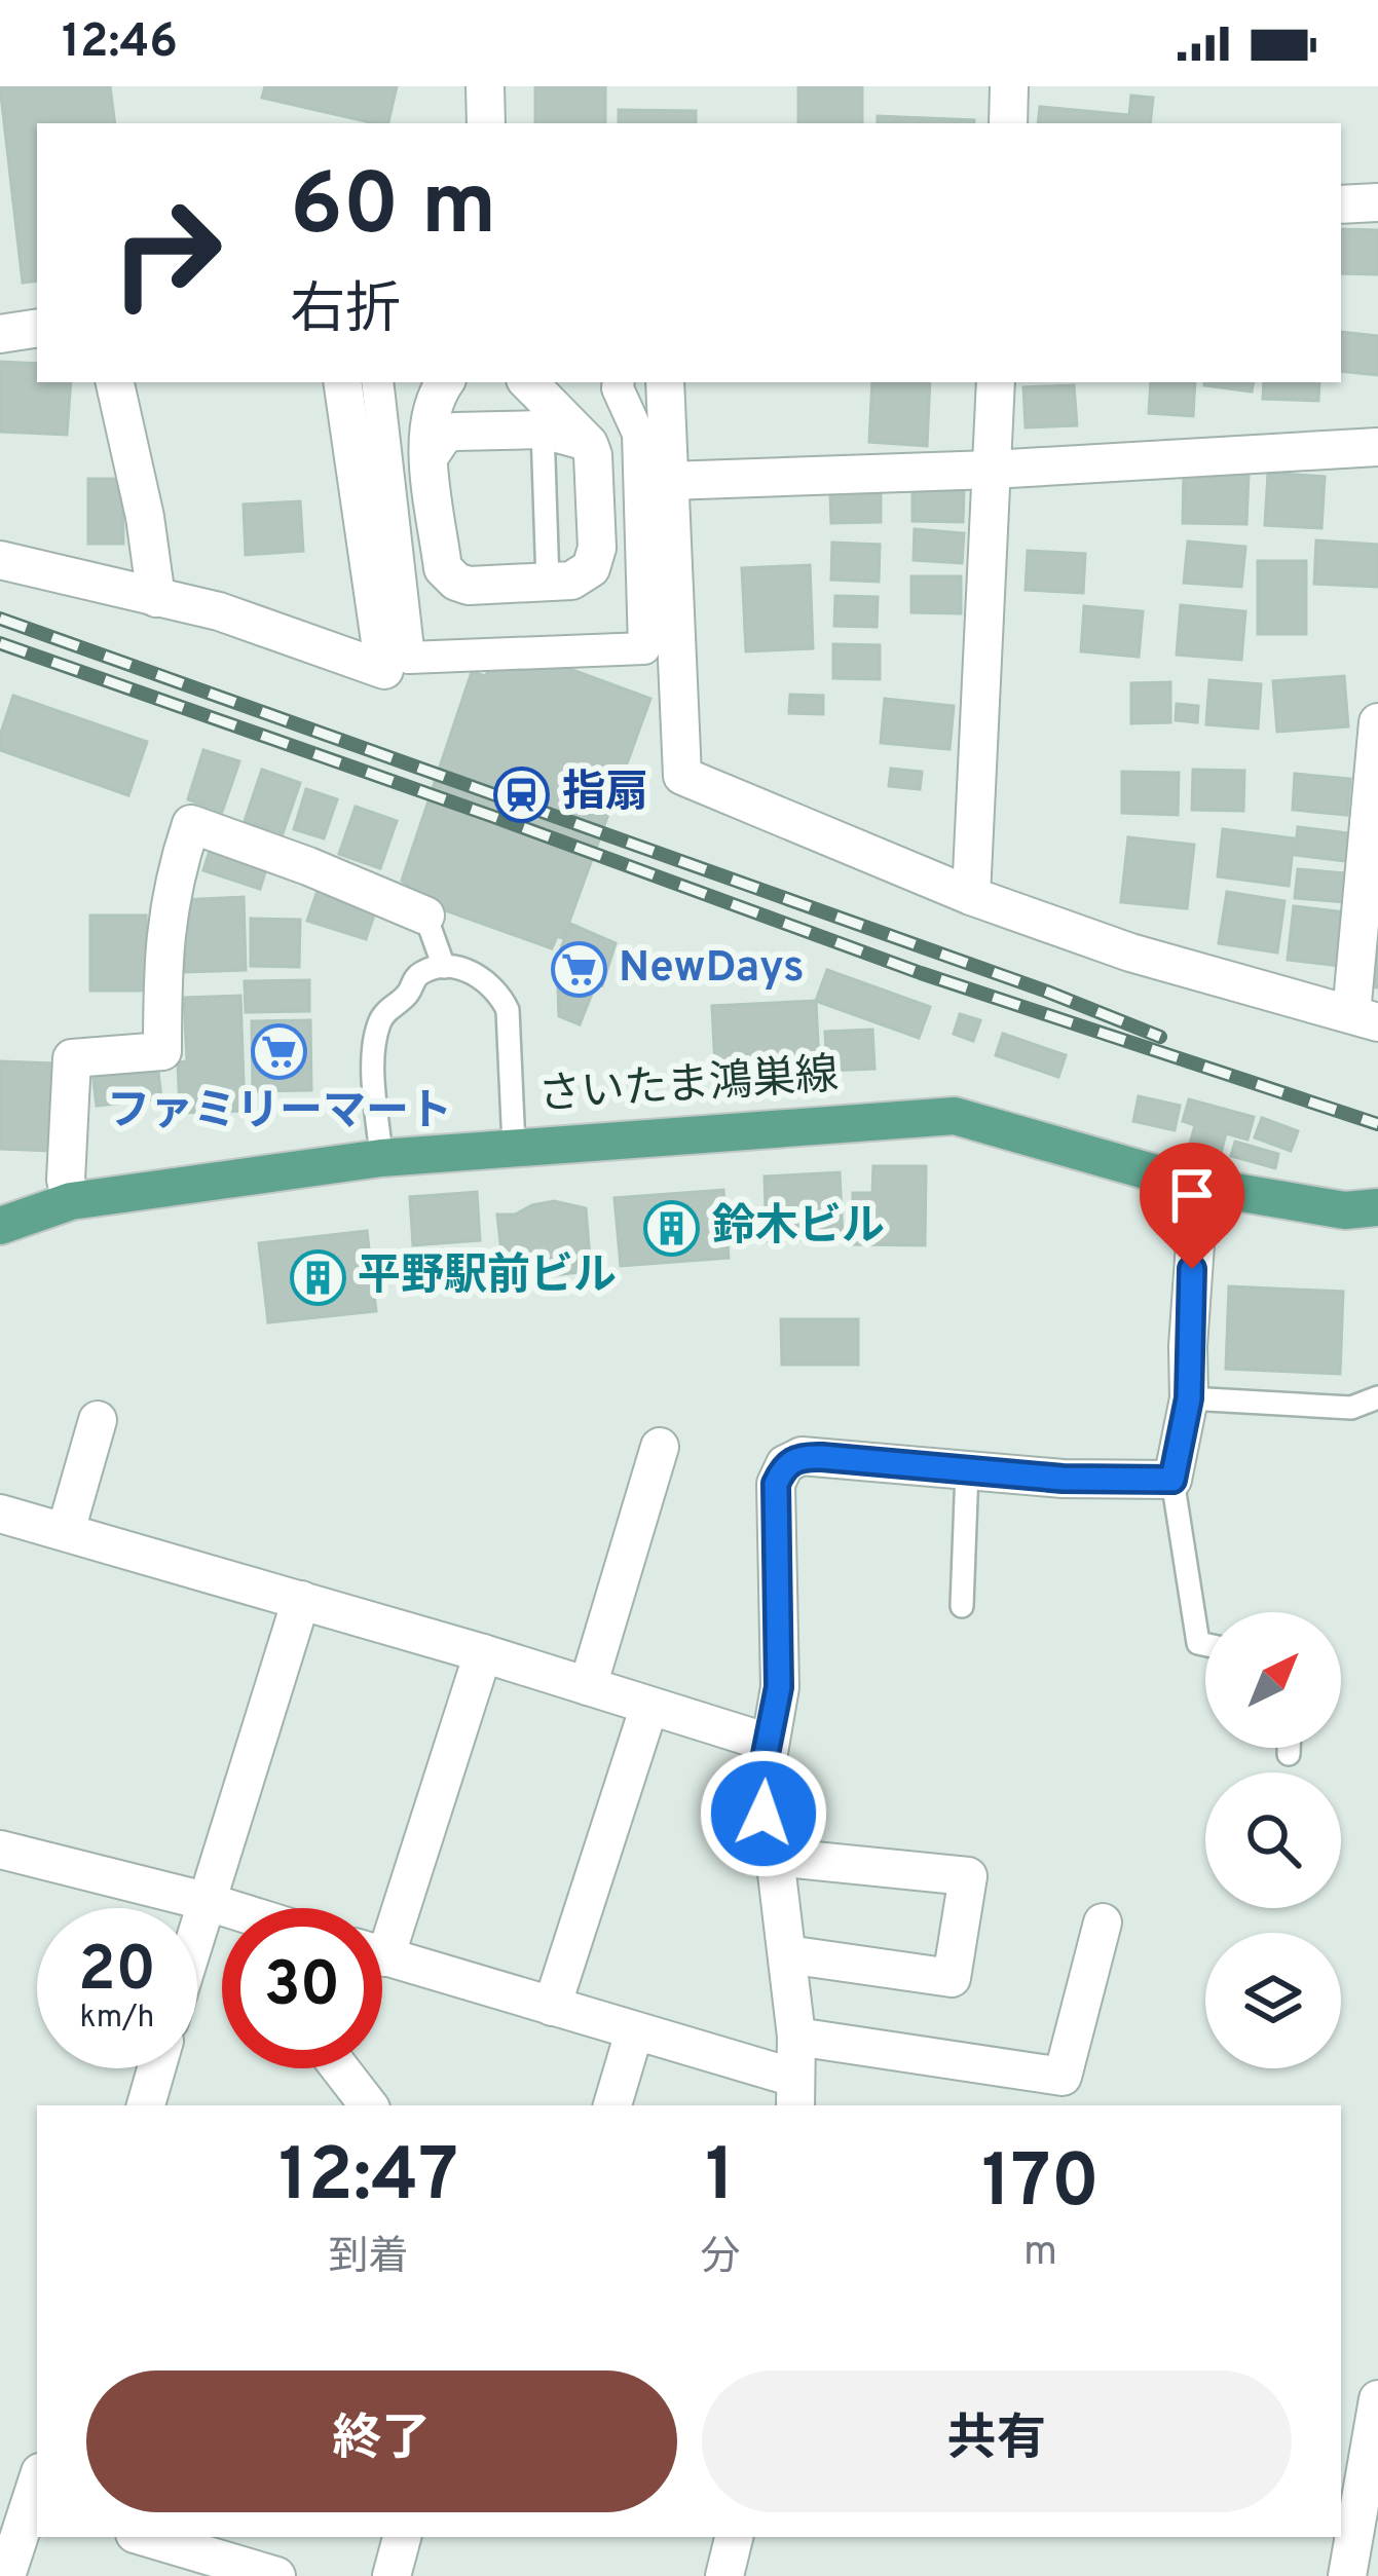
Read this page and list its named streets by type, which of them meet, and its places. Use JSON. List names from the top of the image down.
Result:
{
  "streets": {
    "main road": ["さいたま鴻巣線"]
  },
  "places": {
    "station": ["指扇"],
    "supermarket": ["NewDays", "ファミリーマート"],
    "building": ["鈴木ビル", "平野駅前ビル"]
  },
  "north": "top right",
  "page": {
    "status": "12:46",
    "turn": ["60 m", "右折"],
    "speed": "20 km/h",
    "limit": "30",
    "eta": [
      "12:47",
      "到着",
      "1",
      "分",
      "170",
      "m"
    ],
    "buttons": ["終了", "共有"]
  }
}
